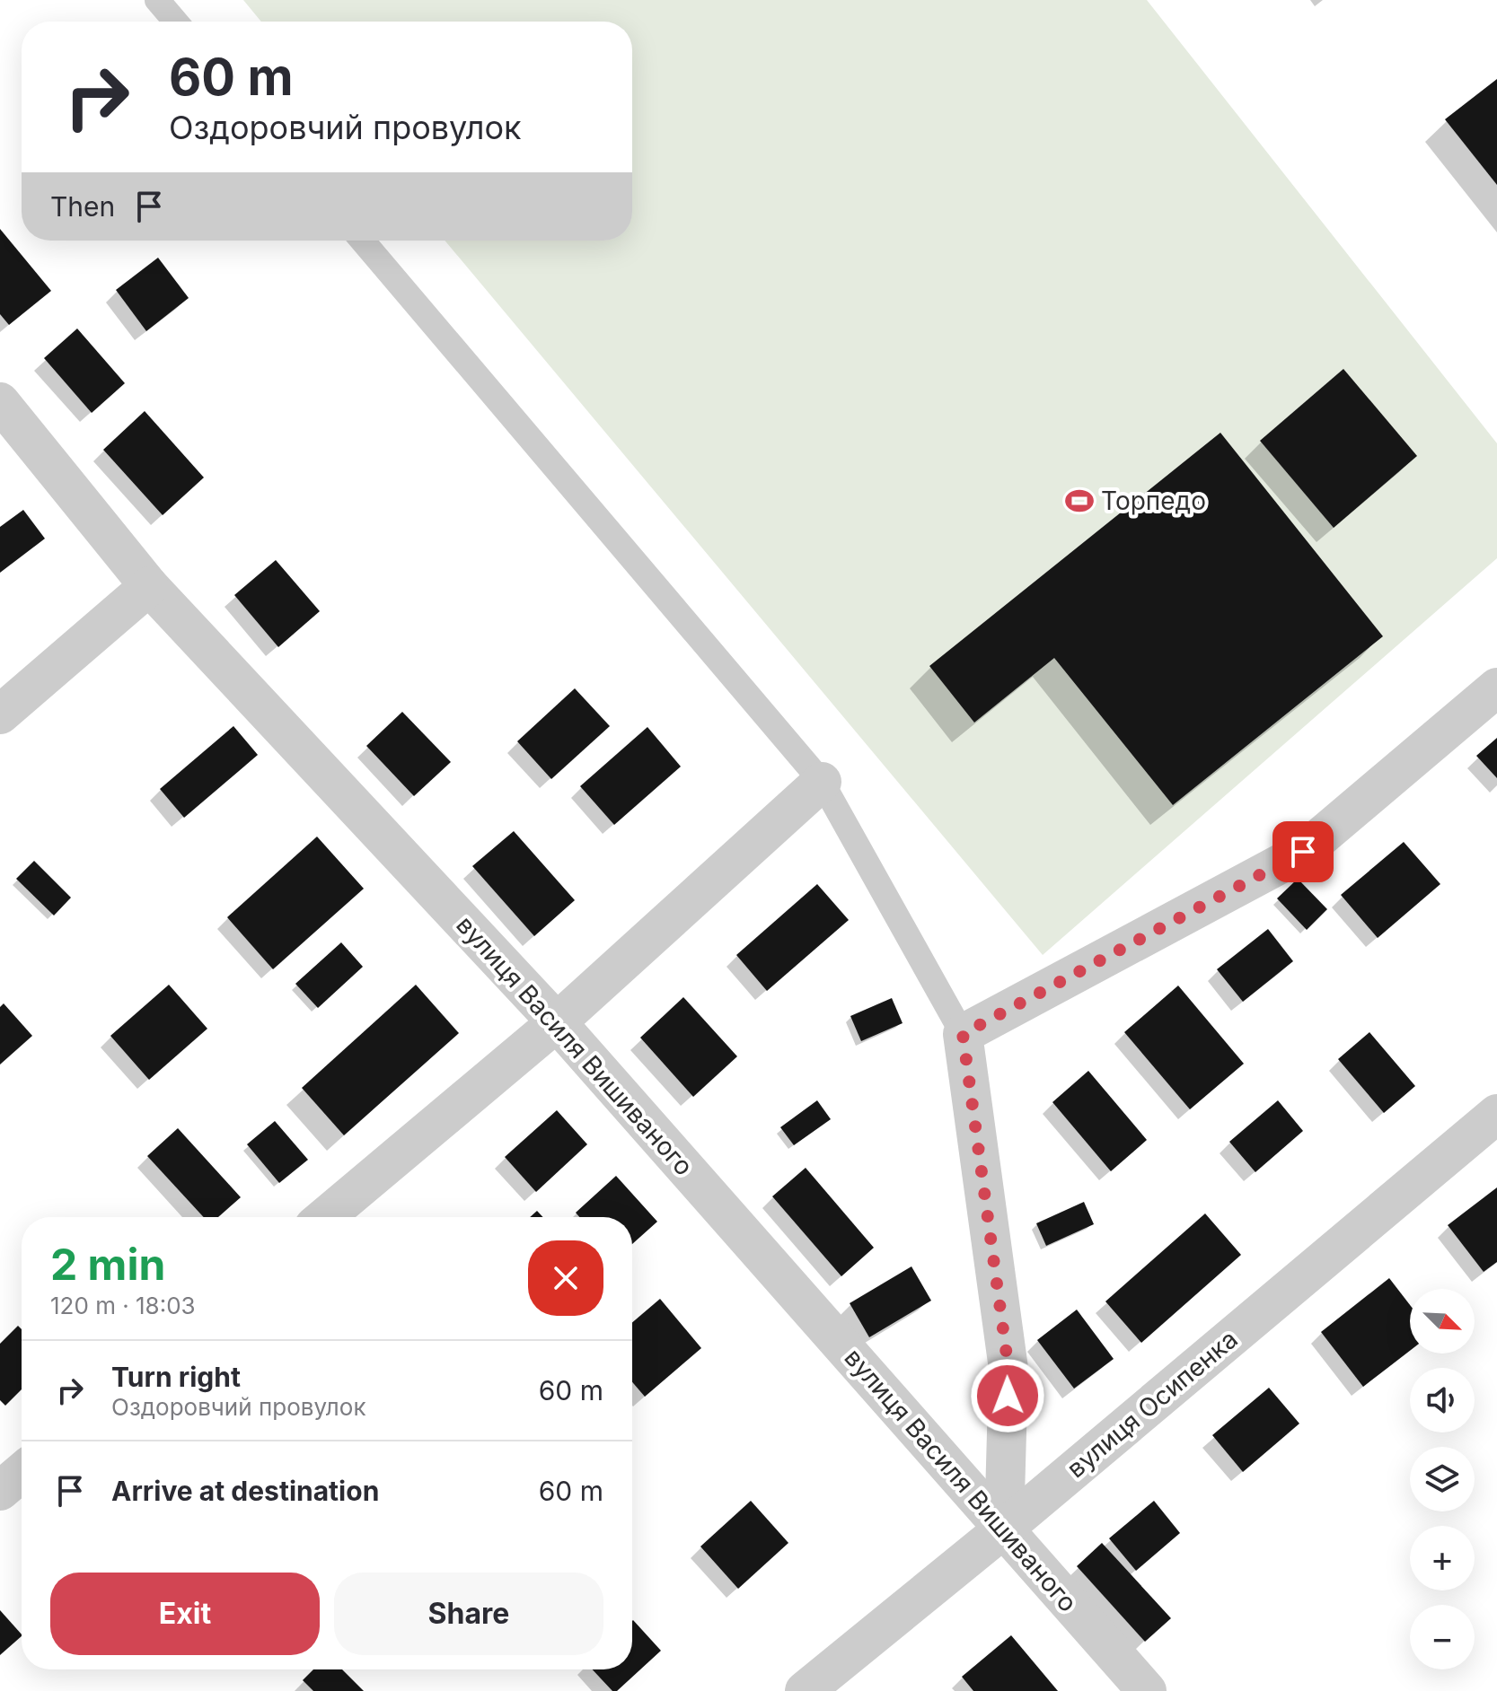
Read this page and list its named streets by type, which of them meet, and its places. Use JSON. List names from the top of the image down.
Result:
{
  "streets": {
    "street": ["вулиця Василя Вишиваного", "вулиця Осипенка"]
  },
  "crossings": [
    ["вулиця Василя Вишиваного", "вулиця Осипенка"]
  ],
  "places": {
    "sports": ["Торпедо"]
  },
  "north": "bottom right",
  "page": {
    "turn": ["60 m", "Оздоровчий провулок"],
    "then": "Then",
    "heading": ["2 min", "120 m · 18:03"],
    "map_buttons": ["+", "−"],
    "list": [
      {
        "name": "Turn right",
        "note": "Оздоровчий провулок",
        "value": "60 m"
      },
      {
        "name": "Arrive at destination",
        "value": "60 m"
      }
    ],
    "buttons": ["Exit", "Share"]
  }
}
